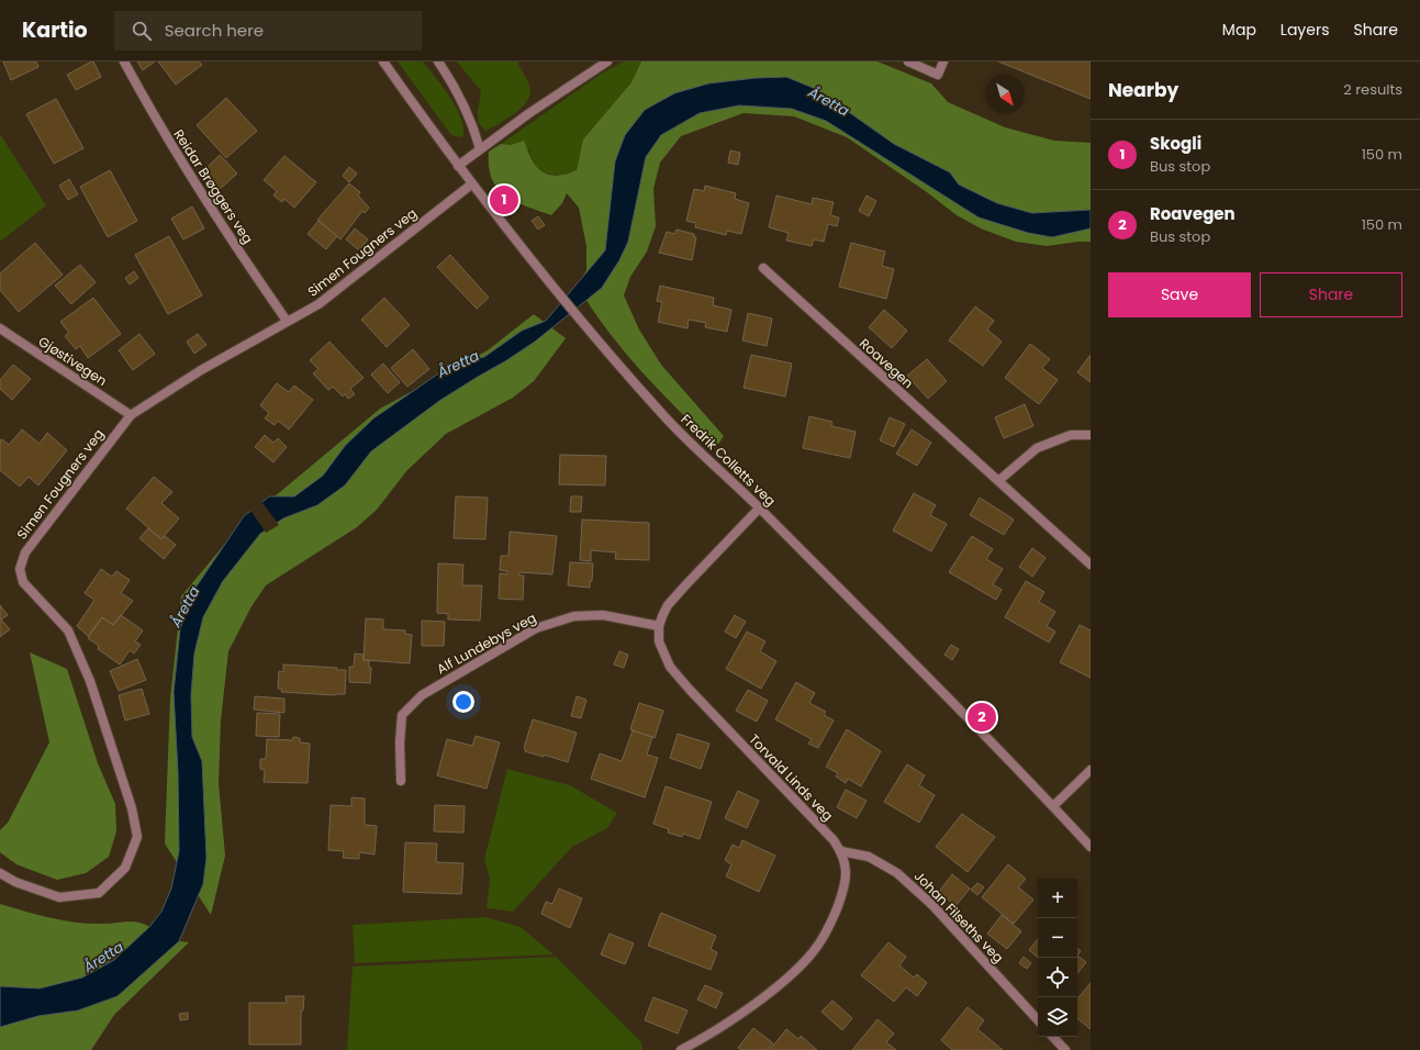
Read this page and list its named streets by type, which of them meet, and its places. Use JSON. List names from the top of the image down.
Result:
{
  "streets": {
    "street": [
      "Reidar Brøggers veg",
      "Simen Fougners veg",
      "Gjøstivegen",
      "Roavegen",
      "Fredrik Colletts veg",
      "Alf Lundebys veg",
      "Torvald Linds veg",
      "Johan Filseths veg"
    ]
  },
  "crossings": [
    ["Reidar Brøggers veg", "Simen Fougners veg"],
    ["Simen Fougners veg", "Gjøstivegen"],
    ["Simen Fougners veg", "Fredrik Colletts veg"],
    ["Fredrik Colletts veg", "Torvald Linds veg"],
    ["Alf Lundebys veg", "Torvald Linds veg"],
    ["Torvald Linds veg", "Johan Filseths veg"]
  ],
  "water": ["Åretta"],
  "north": "bottom right",
  "page": {
    "header": "Kartio",
    "search": "Search here",
    "nav": ["Map", "Layers", "Share"],
    "heading": ["Nearby", "2 results"],
    "list": [
      {
        "mark": "1",
        "name": "Skogli",
        "note": "Bus stop",
        "value": "150 m"
      },
      {
        "mark": "2",
        "name": "Roavegen",
        "note": "Bus stop",
        "value": "150 m"
      }
    ],
    "pins": ["1", "2"],
    "buttons": ["Save", "Share"],
    "map_buttons": ["+", "−"]
  }
}
